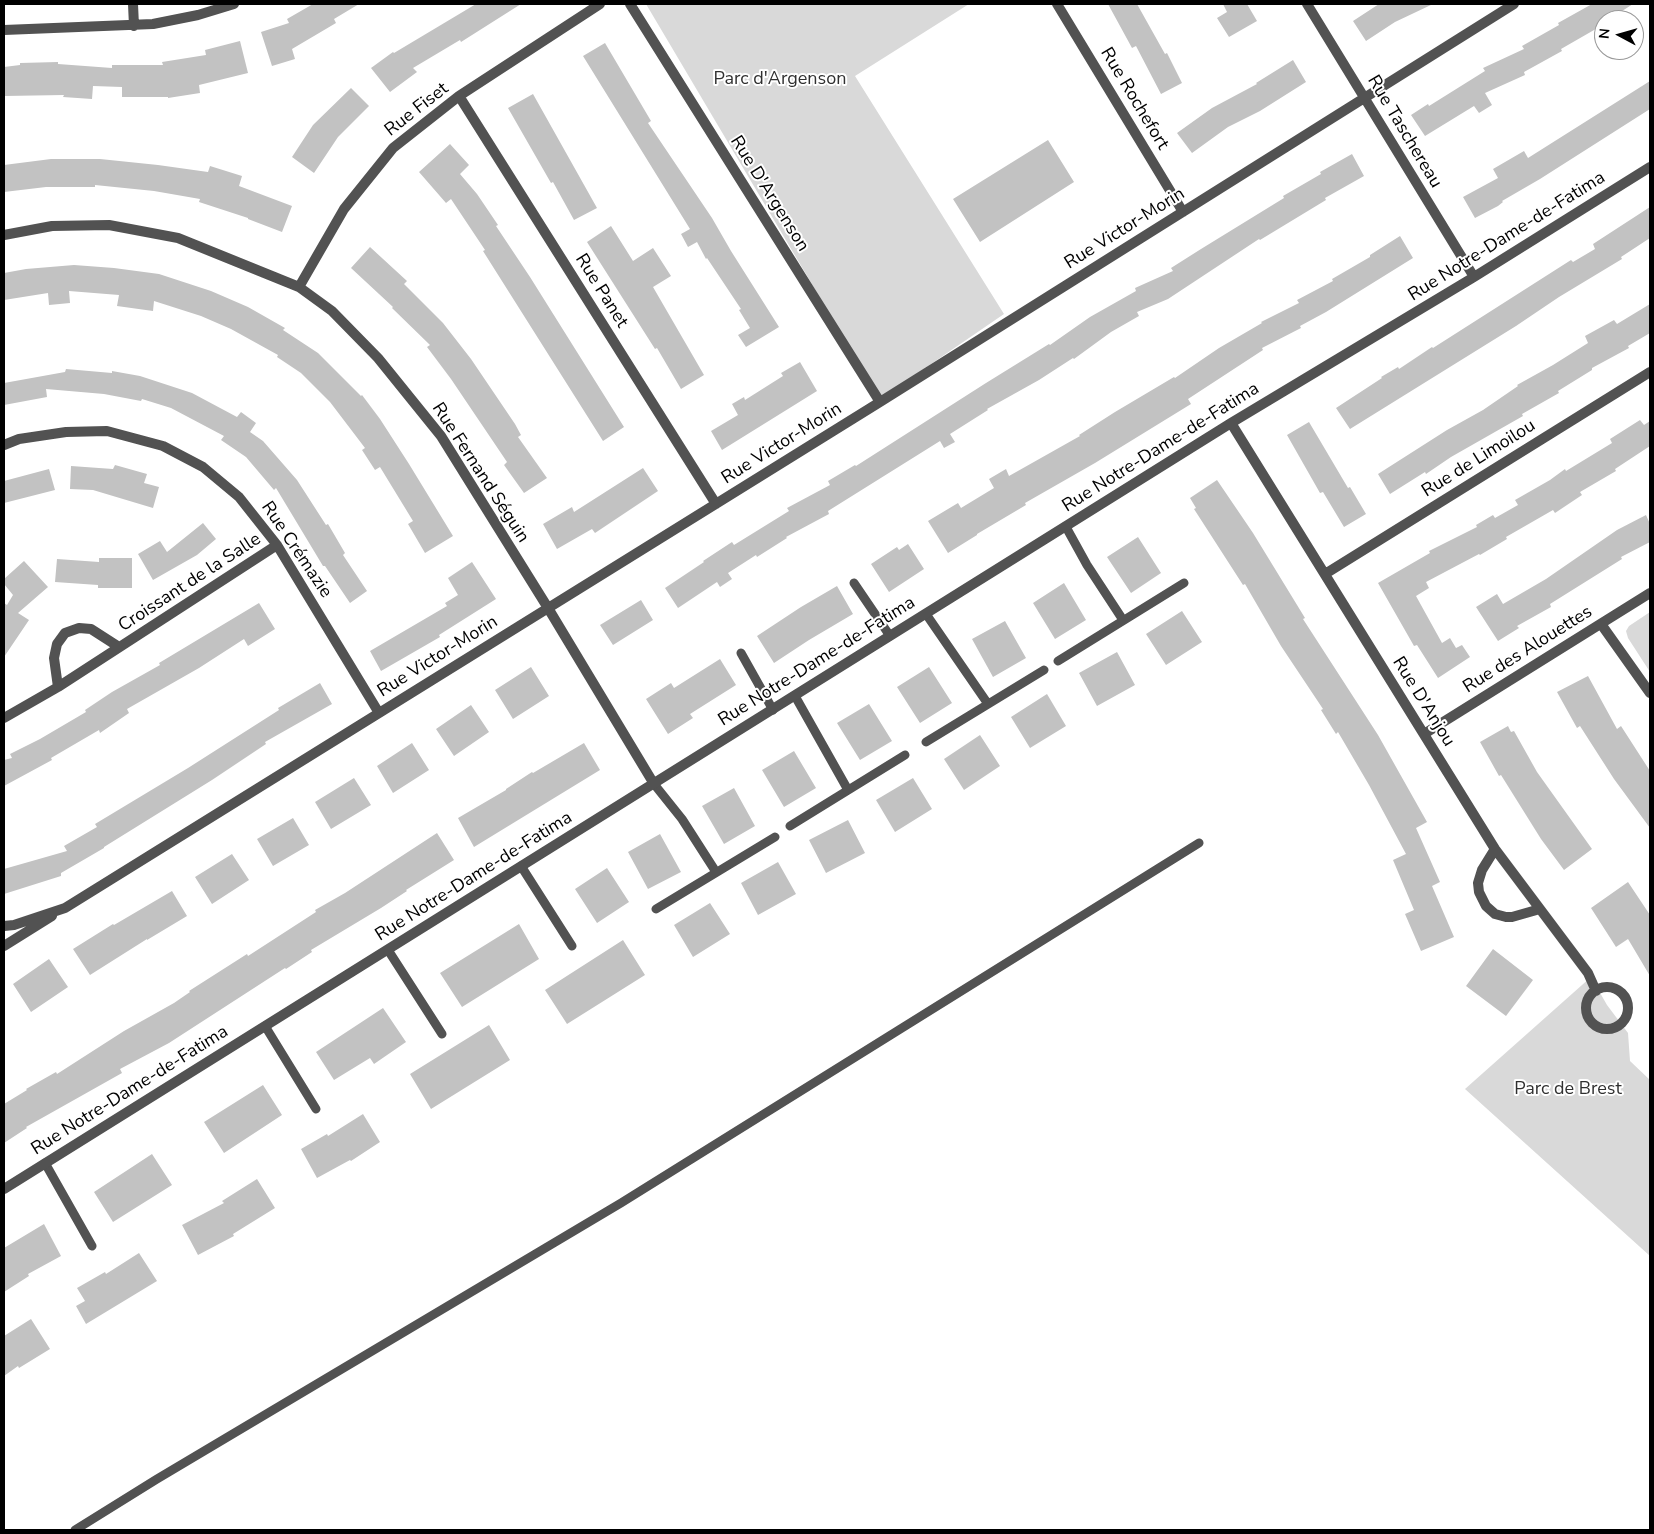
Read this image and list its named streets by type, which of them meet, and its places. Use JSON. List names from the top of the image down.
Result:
{
  "streets": {
    "street": [
      "Rue Rochefort",
      "Rue Fiset",
      "Rue Taschereau",
      "Rue D'Argenson",
      "Rue Victor-Morin",
      "Rue Notre-Dame-de-Fatima",
      "Rue Panet",
      "Rue de Limoilou",
      "Rue Fernand Séguin",
      "Rue Crémazie",
      "Croissant de la Salle",
      "Rue des Alouettes",
      "Rue D'Anjou"
    ]
  },
  "crossings": [
    ["Rue Rochefort", "Rue Victor-Morin"],
    ["Rue Fiset", "Rue Panet"],
    ["Rue Fiset", "Rue Fernand Séguin"],
    ["Rue Taschereau", "Rue Victor-Morin"],
    ["Rue Taschereau", "Rue Notre-Dame-de-Fatima"],
    ["Rue D'Argenson", "Rue Victor-Morin"],
    ["Rue Victor-Morin", "Rue Panet"],
    ["Rue Victor-Morin", "Rue Fernand Séguin"],
    ["Rue Victor-Morin", "Rue Crémazie"],
    ["Rue Notre-Dame-de-Fatima", "Rue Fernand Séguin"],
    ["Rue Notre-Dame-de-Fatima", "Rue D'Anjou"],
    ["Rue de Limoilou", "Rue D'Anjou"],
    ["Rue Crémazie", "Croissant de la Salle"],
    ["Rue des Alouettes", "Rue D'Anjou"]
  ],
  "parks": ["Parc d'Argenson", "Parc de Brest"],
  "north": "left"
}
